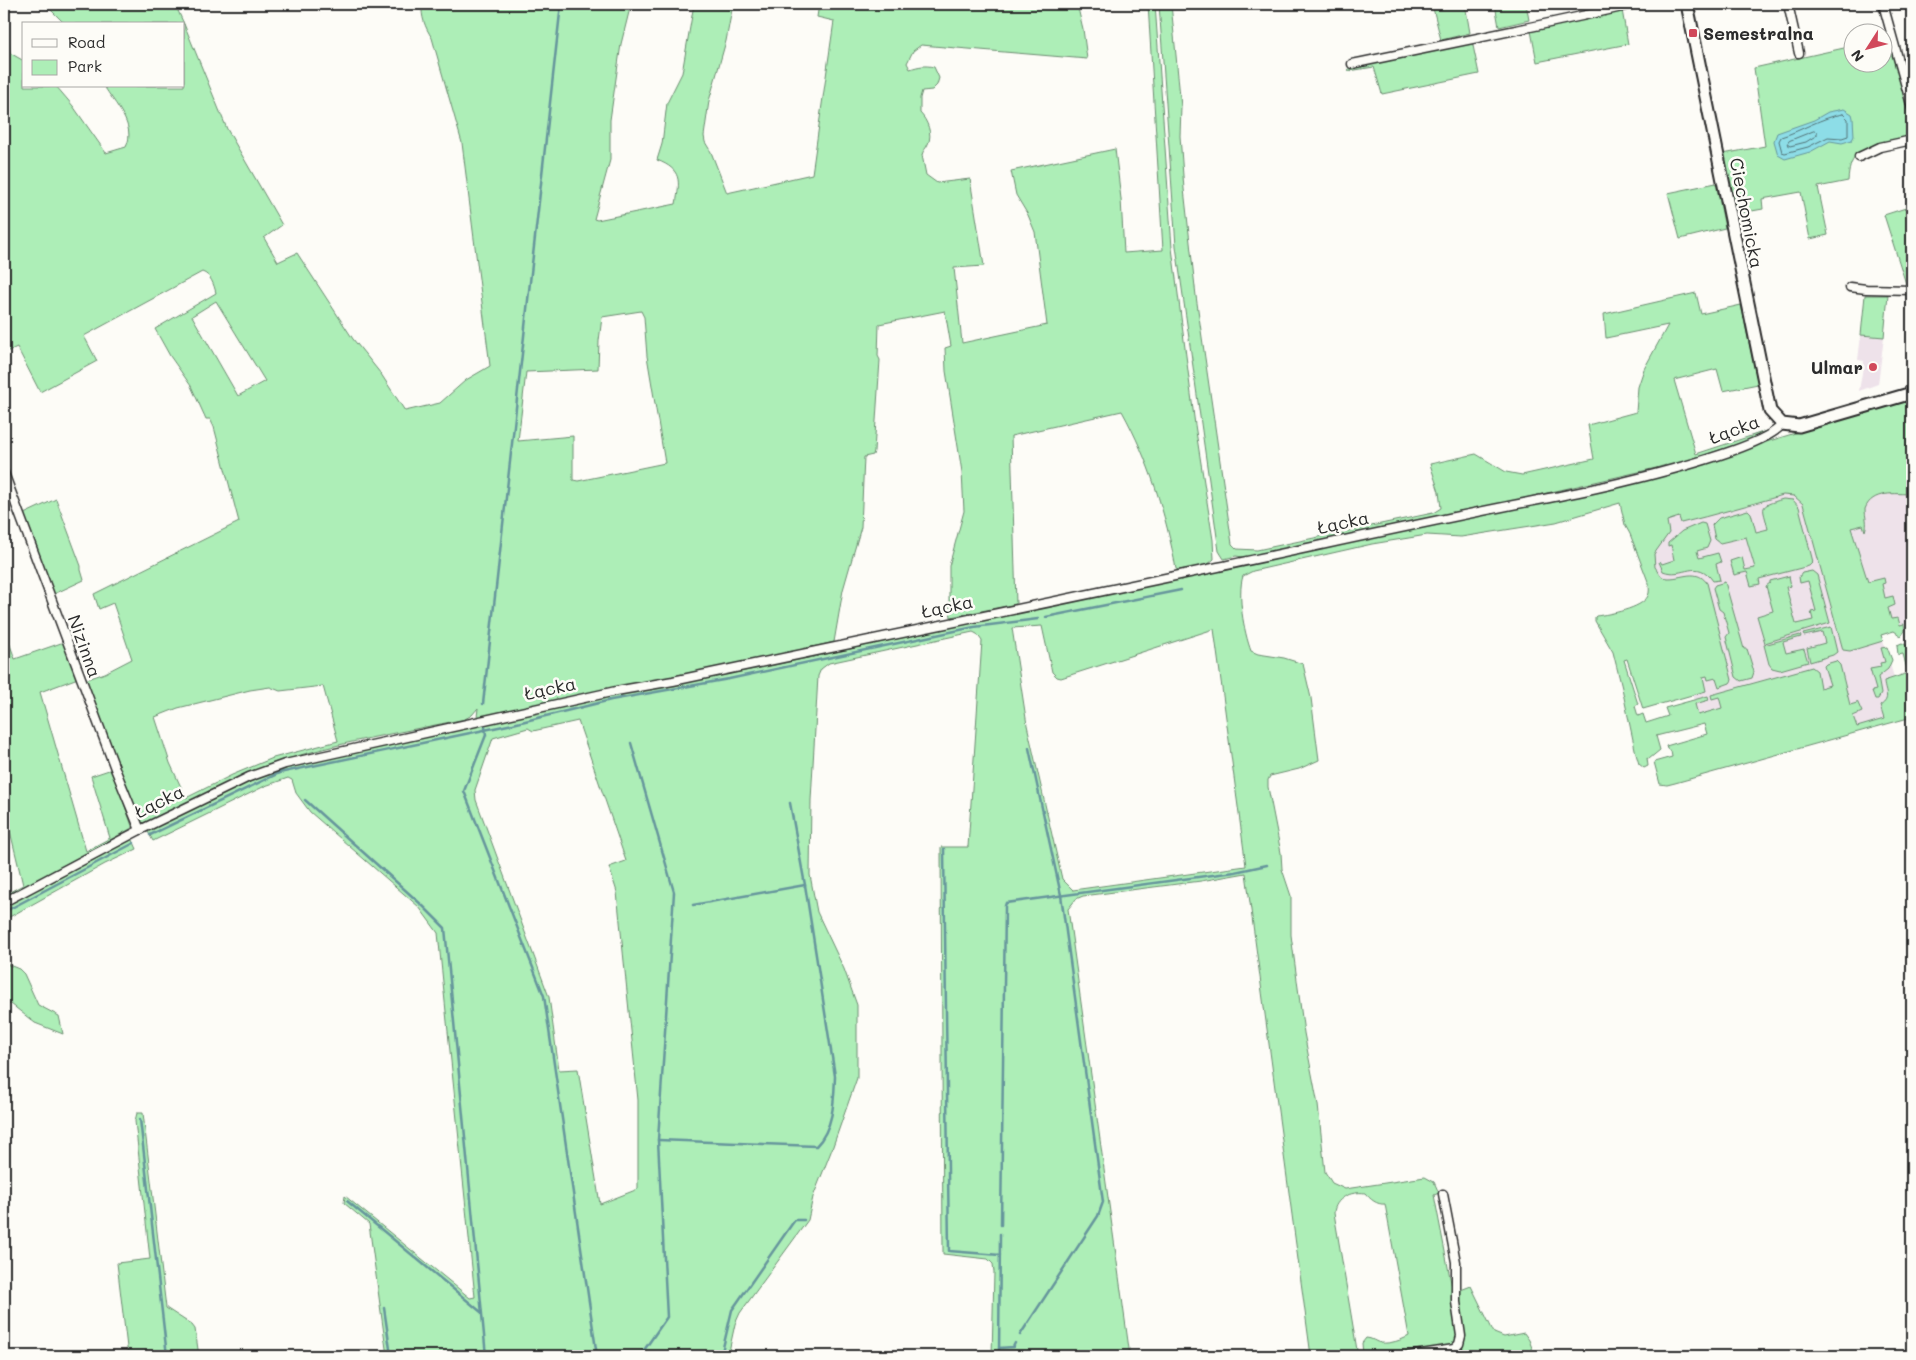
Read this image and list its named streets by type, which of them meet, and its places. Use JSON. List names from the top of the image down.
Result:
{
  "streets": {
    "street": ["Ciechomicka", "Łącka", "Nizinna"]
  },
  "crossings": [
    ["Ciechomicka", "Łącka"],
    ["Łącka", "Nizinna"]
  ],
  "places": {
    "transit": ["Semestralna"],
    "other": ["Ulmar"]
  },
  "legend": ["Road", "Park"],
  "north": "bottom left"
}
